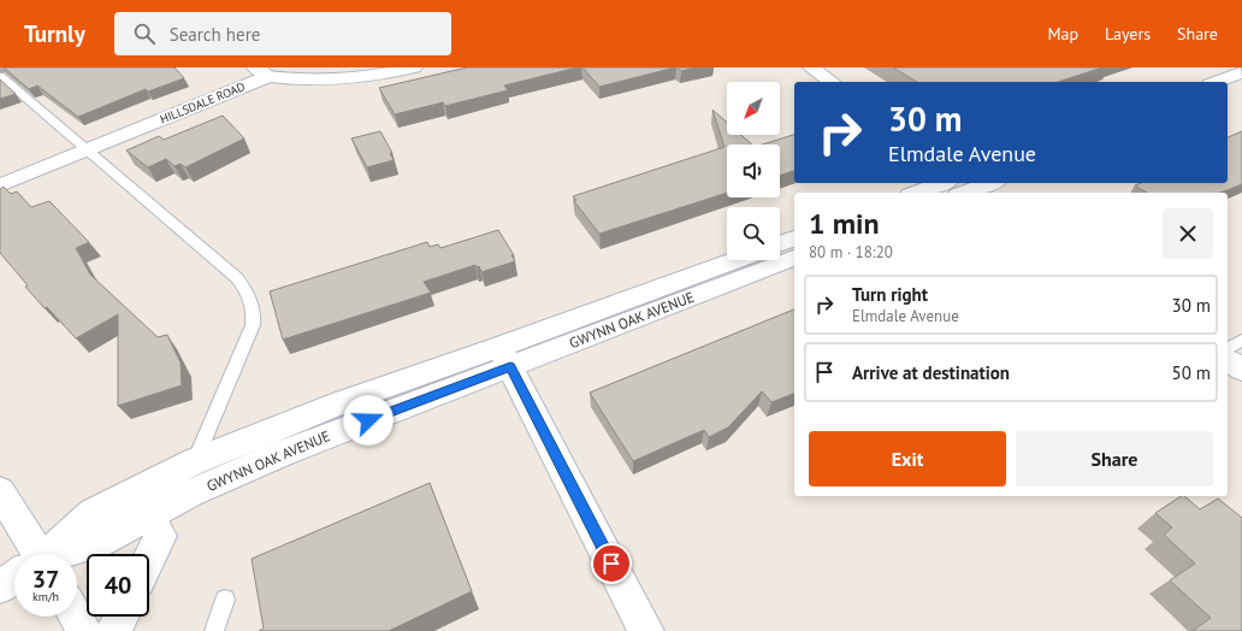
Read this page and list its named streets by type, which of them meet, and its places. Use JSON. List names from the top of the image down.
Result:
{
  "streets": {
    "street": ["HILLSDALE ROAD", "GWYNN OAK AVENUE"]
  },
  "north": "bottom left",
  "page": {
    "header": "Turnly",
    "search": "Search here",
    "nav": ["Map", "Layers", "Share"],
    "turn": ["30 m", "Elmdale Avenue"],
    "heading": ["1 min", "80 m · 18:20"],
    "list": [
      {
        "name": "Turn right",
        "note": "Elmdale Avenue",
        "value": "30 m"
      },
      {
        "name": "Arrive at destination",
        "value": "50 m"
      }
    ],
    "buttons": ["Exit", "Share"],
    "speed": "37 km/h",
    "limit": "40"
  }
}
